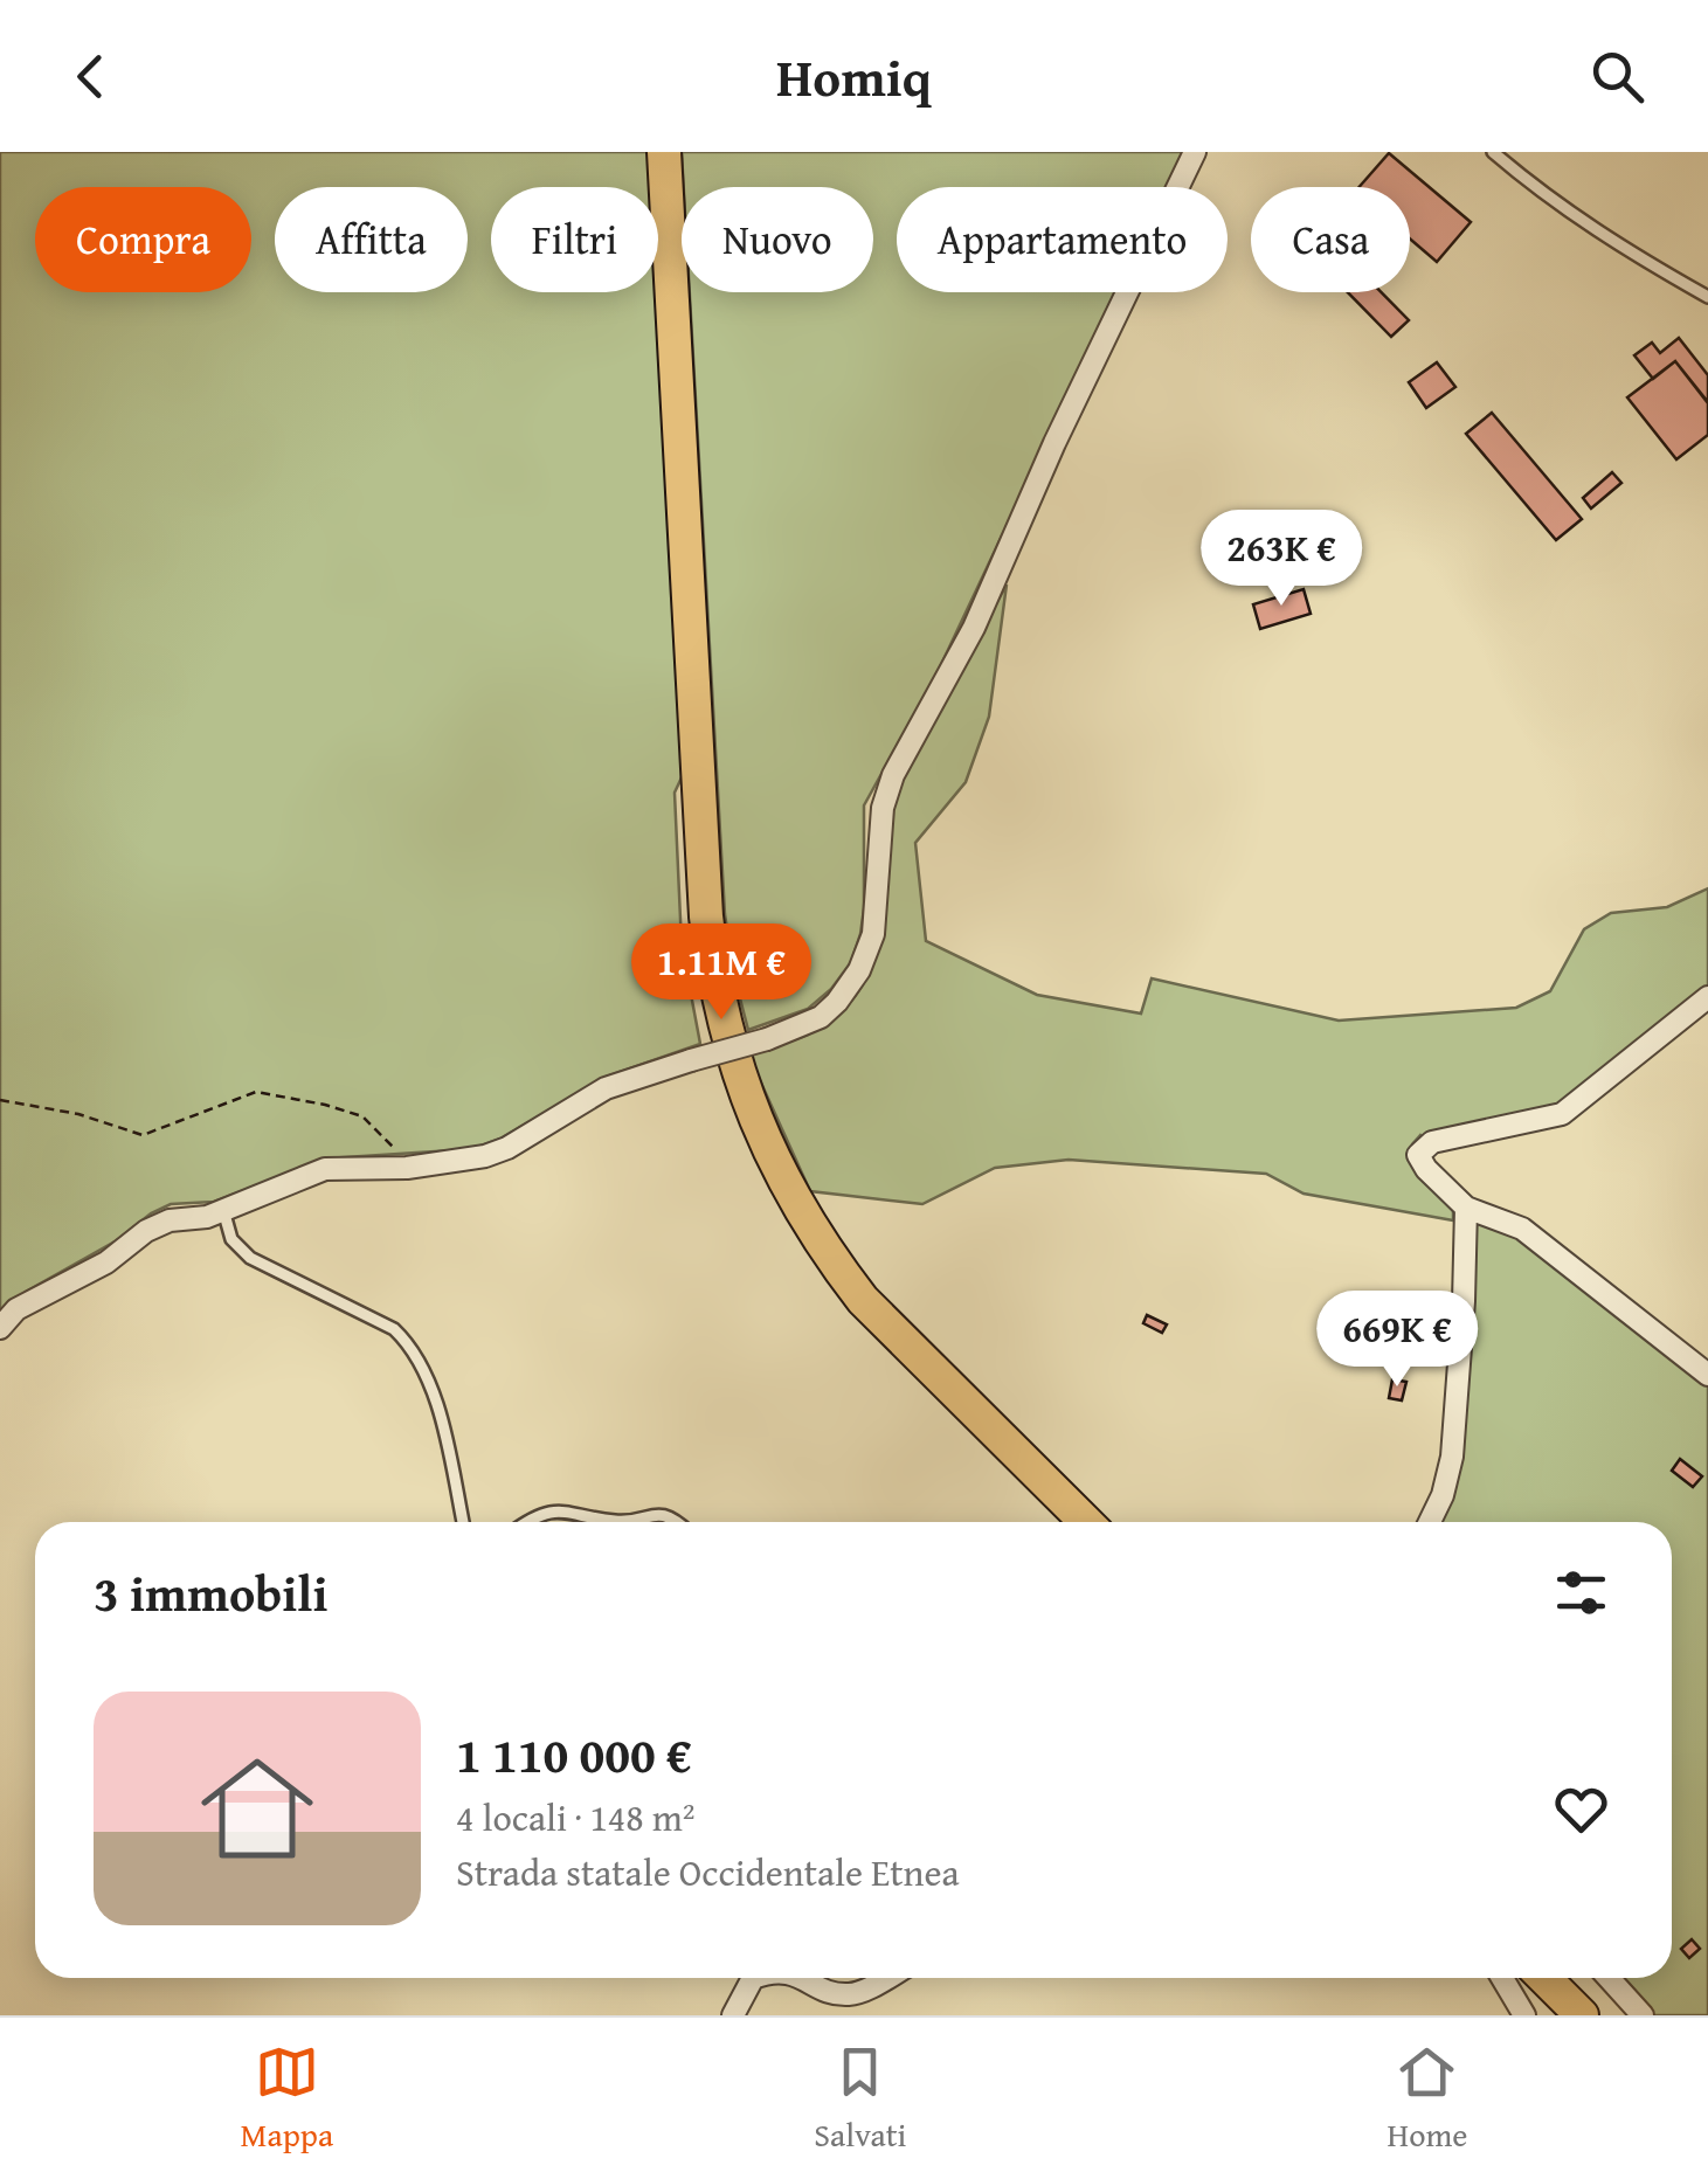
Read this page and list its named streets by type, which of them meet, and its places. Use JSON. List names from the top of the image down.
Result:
{
  "page": {
    "header": "Homiq",
    "chip": [
      "Compra",
      "Affitta",
      "Filtri",
      "Nuovo",
      "Appartamento",
      "Casa"
    ],
    "price": ["263K €", "1.11M €", "669K €"],
    "heading": "3 immobili",
    "list": [
      {
        "name": "1 110 000 €",
        "note": "4 locali · 148 m² · Strada statale Occidentale Etnea"
      }
    ],
    "tabs": ["Mappa", "Salvati", "Home"]
  }
}
